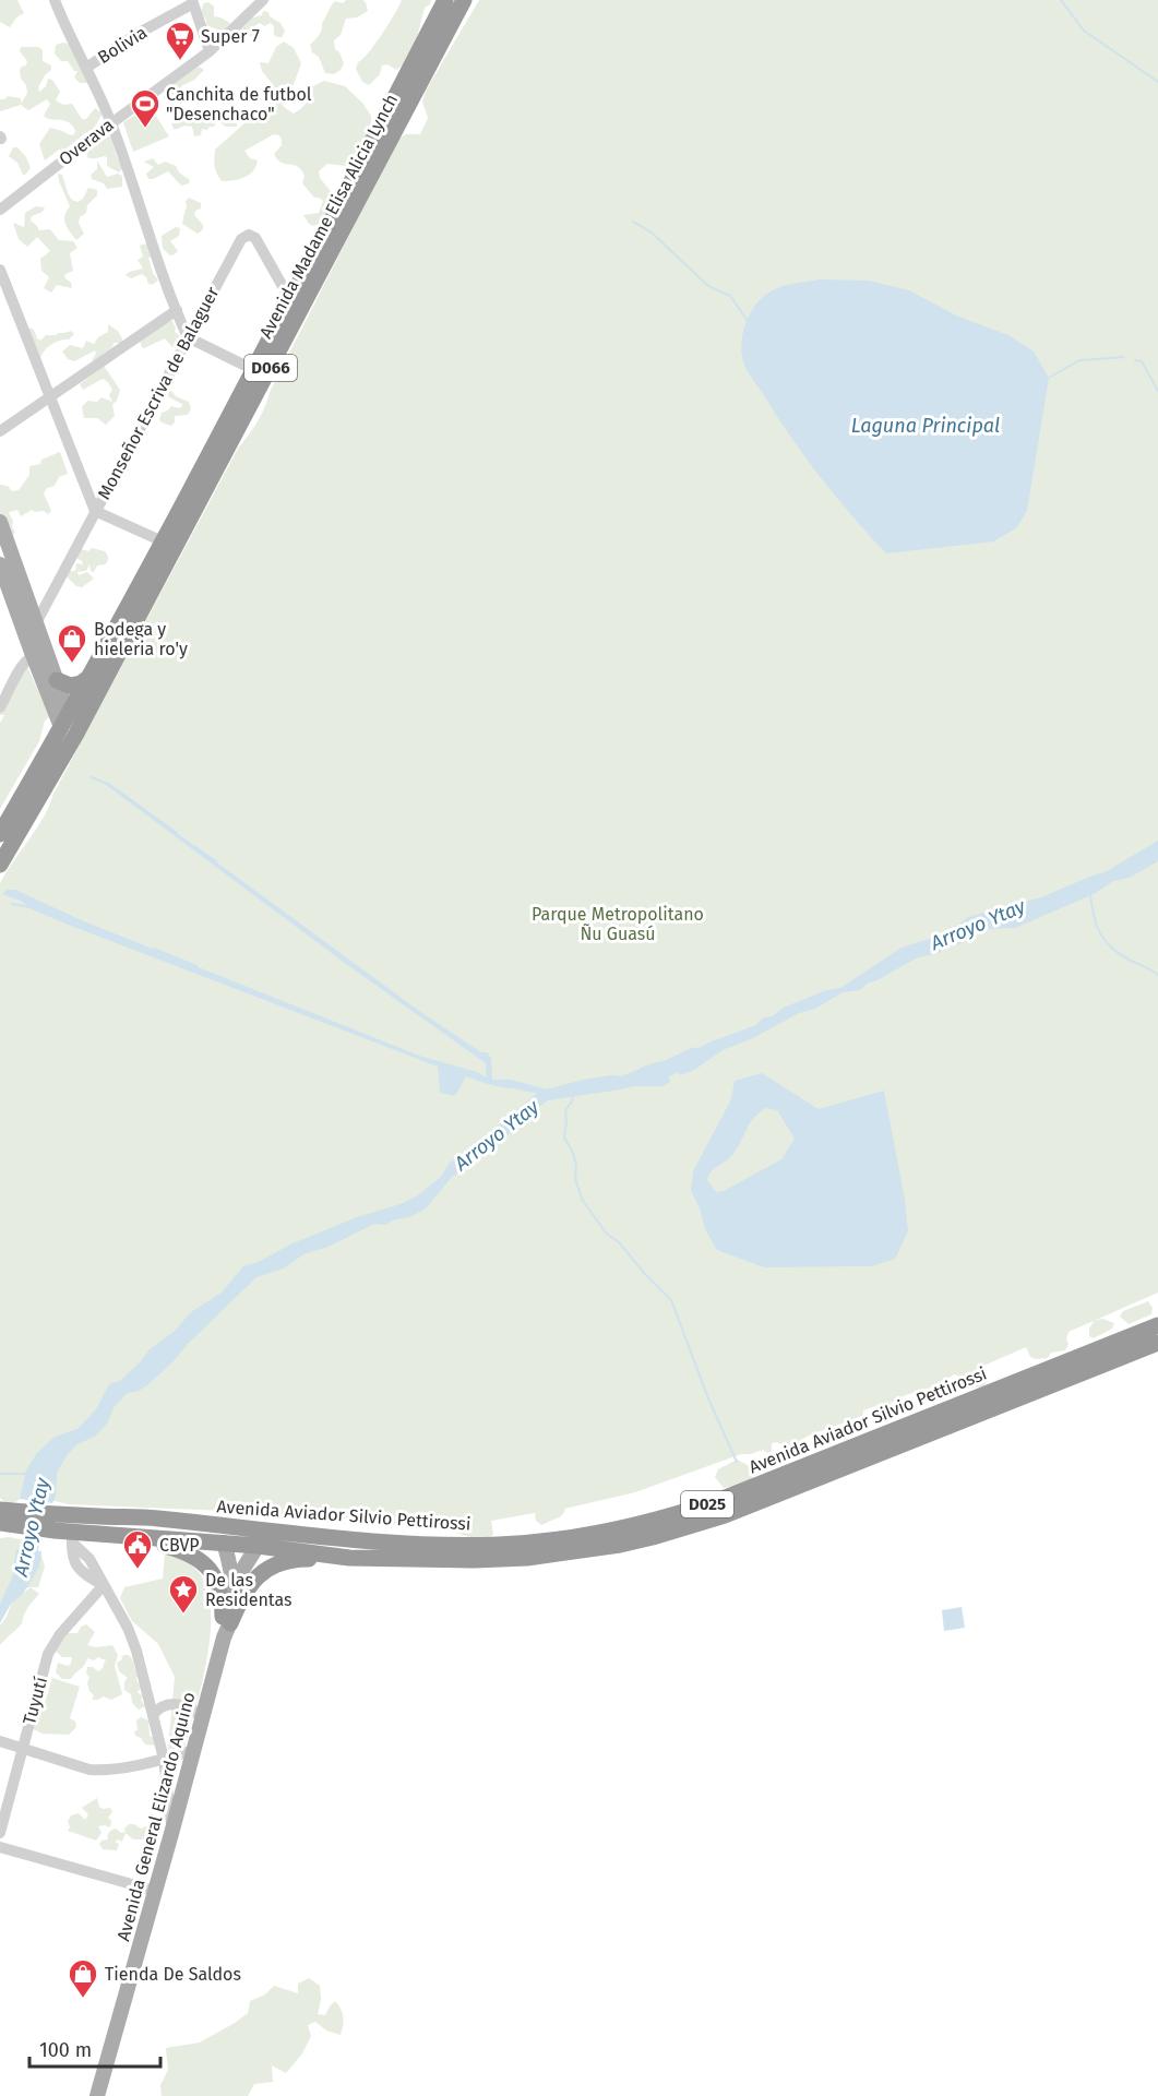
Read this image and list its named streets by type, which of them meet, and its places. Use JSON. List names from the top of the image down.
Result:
{
  "streets": {
    "highway": [
      "Avenida Madame Elisa Alicia Lynch",
      "D066",
      "Avenida Aviador Silvio Pettirossi",
      "D025"
    ],
    "main road": ["Avenida General Elizardo Aquino"],
    "street": [
      "Bolivia",
      "Overava",
      "Monseñor Escriva de Balaguer",
      "Tuyutí"
    ]
  },
  "crossings": [
    ["Avenida Madame Elisa Alicia Lynch", "Monseñor Escriva de Balaguer"],
    ["Avenida Aviador Silvio Pettirossi", "Avenida General Elizardo Aquino"]
  ],
  "water": ["Laguna Principal", "Arroyo Ytay"],
  "parks": ["Parque Metropolitano Ñu Guasú"],
  "places": {
    "supermarket": ["Super 7"],
    "sports": ["Canchita de futbol \"Desenchaco\""],
    "shop": ["Bodega y hieleria ro'y", "Tienda De Saldos"],
    "public building": ["CBVP"],
    "place": ["De las Residentas"]
  },
  "scale_bar": "100 m"
}
